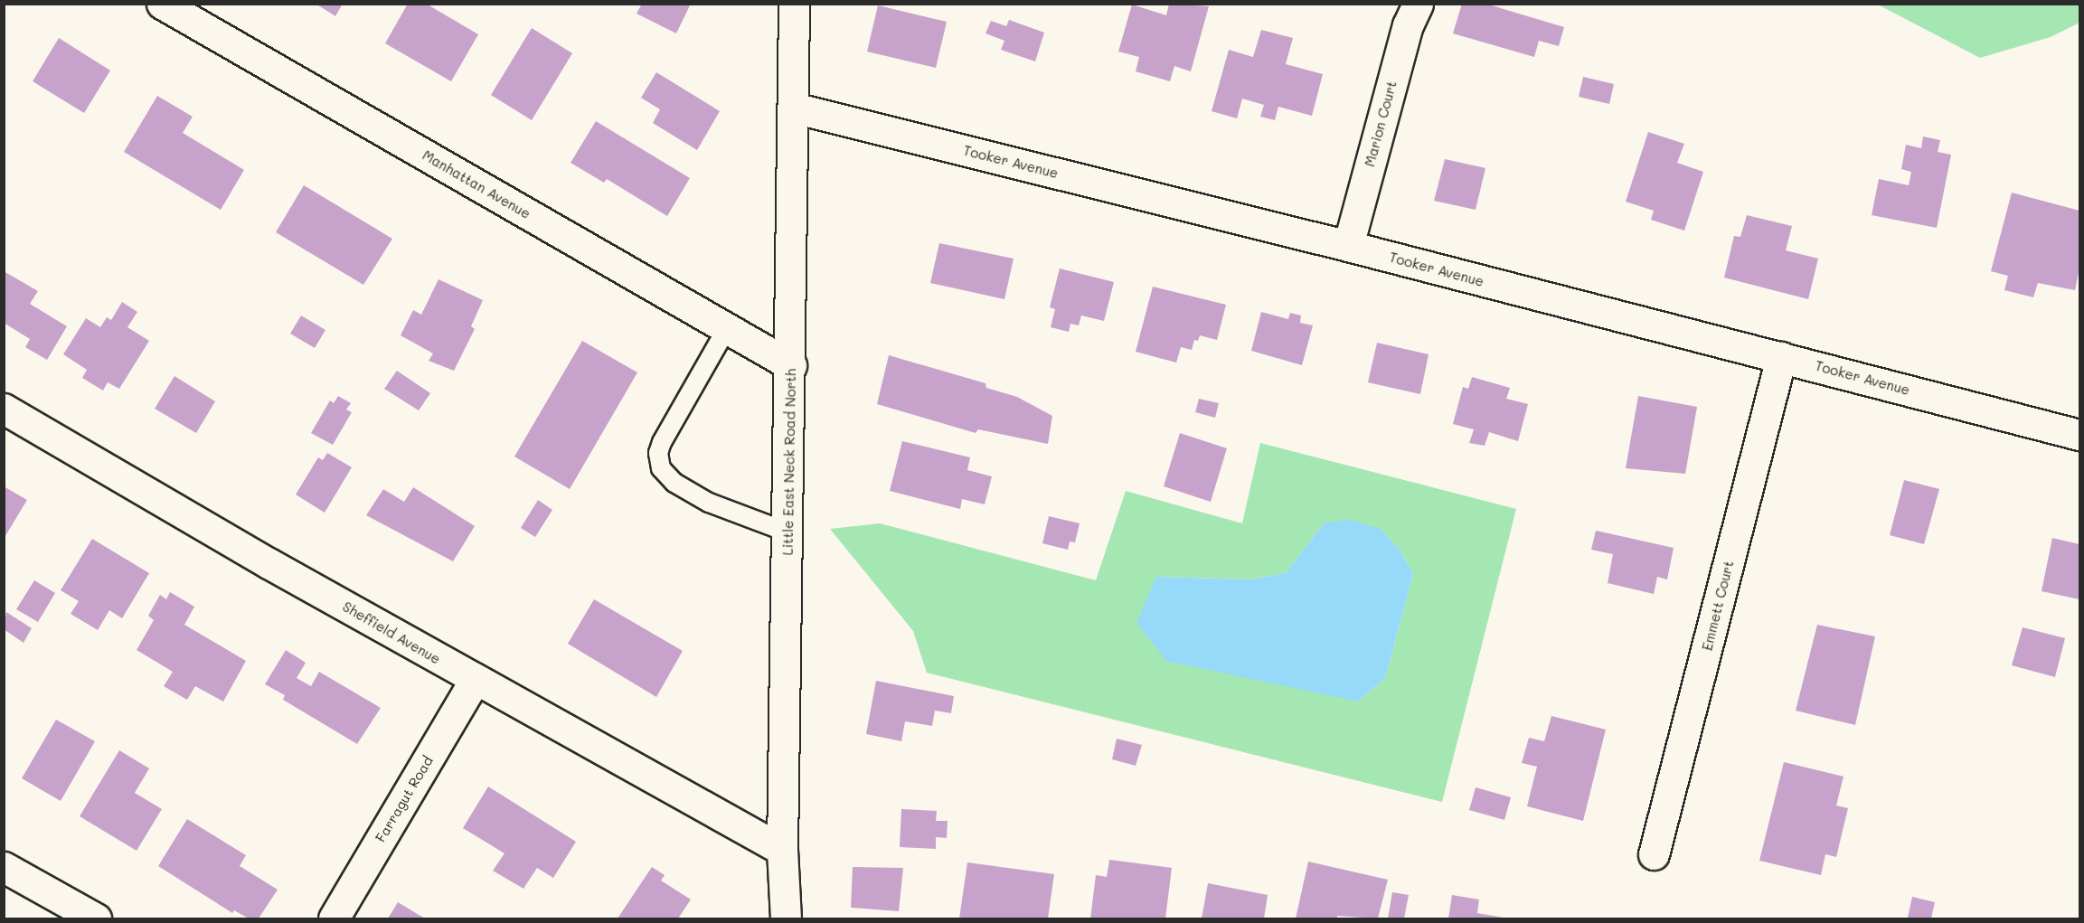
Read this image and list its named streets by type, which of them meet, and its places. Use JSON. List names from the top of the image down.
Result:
{
  "streets": {
    "street": [
      "Marion Court",
      "Tooker Avenue",
      "Manhattan Avenue",
      "Little East Neck Road North",
      "Emmett Court",
      "Sheffield Avenue",
      "Farragut Road"
    ]
  },
  "crossings": [
    ["Marion Court", "Tooker Avenue"],
    ["Tooker Avenue", "Little East Neck Road North"],
    ["Tooker Avenue", "Emmett Court"],
    ["Manhattan Avenue", "Little East Neck Road North"],
    ["Little East Neck Road North", "Sheffield Avenue"],
    ["Sheffield Avenue", "Farragut Road"]
  ]
}
